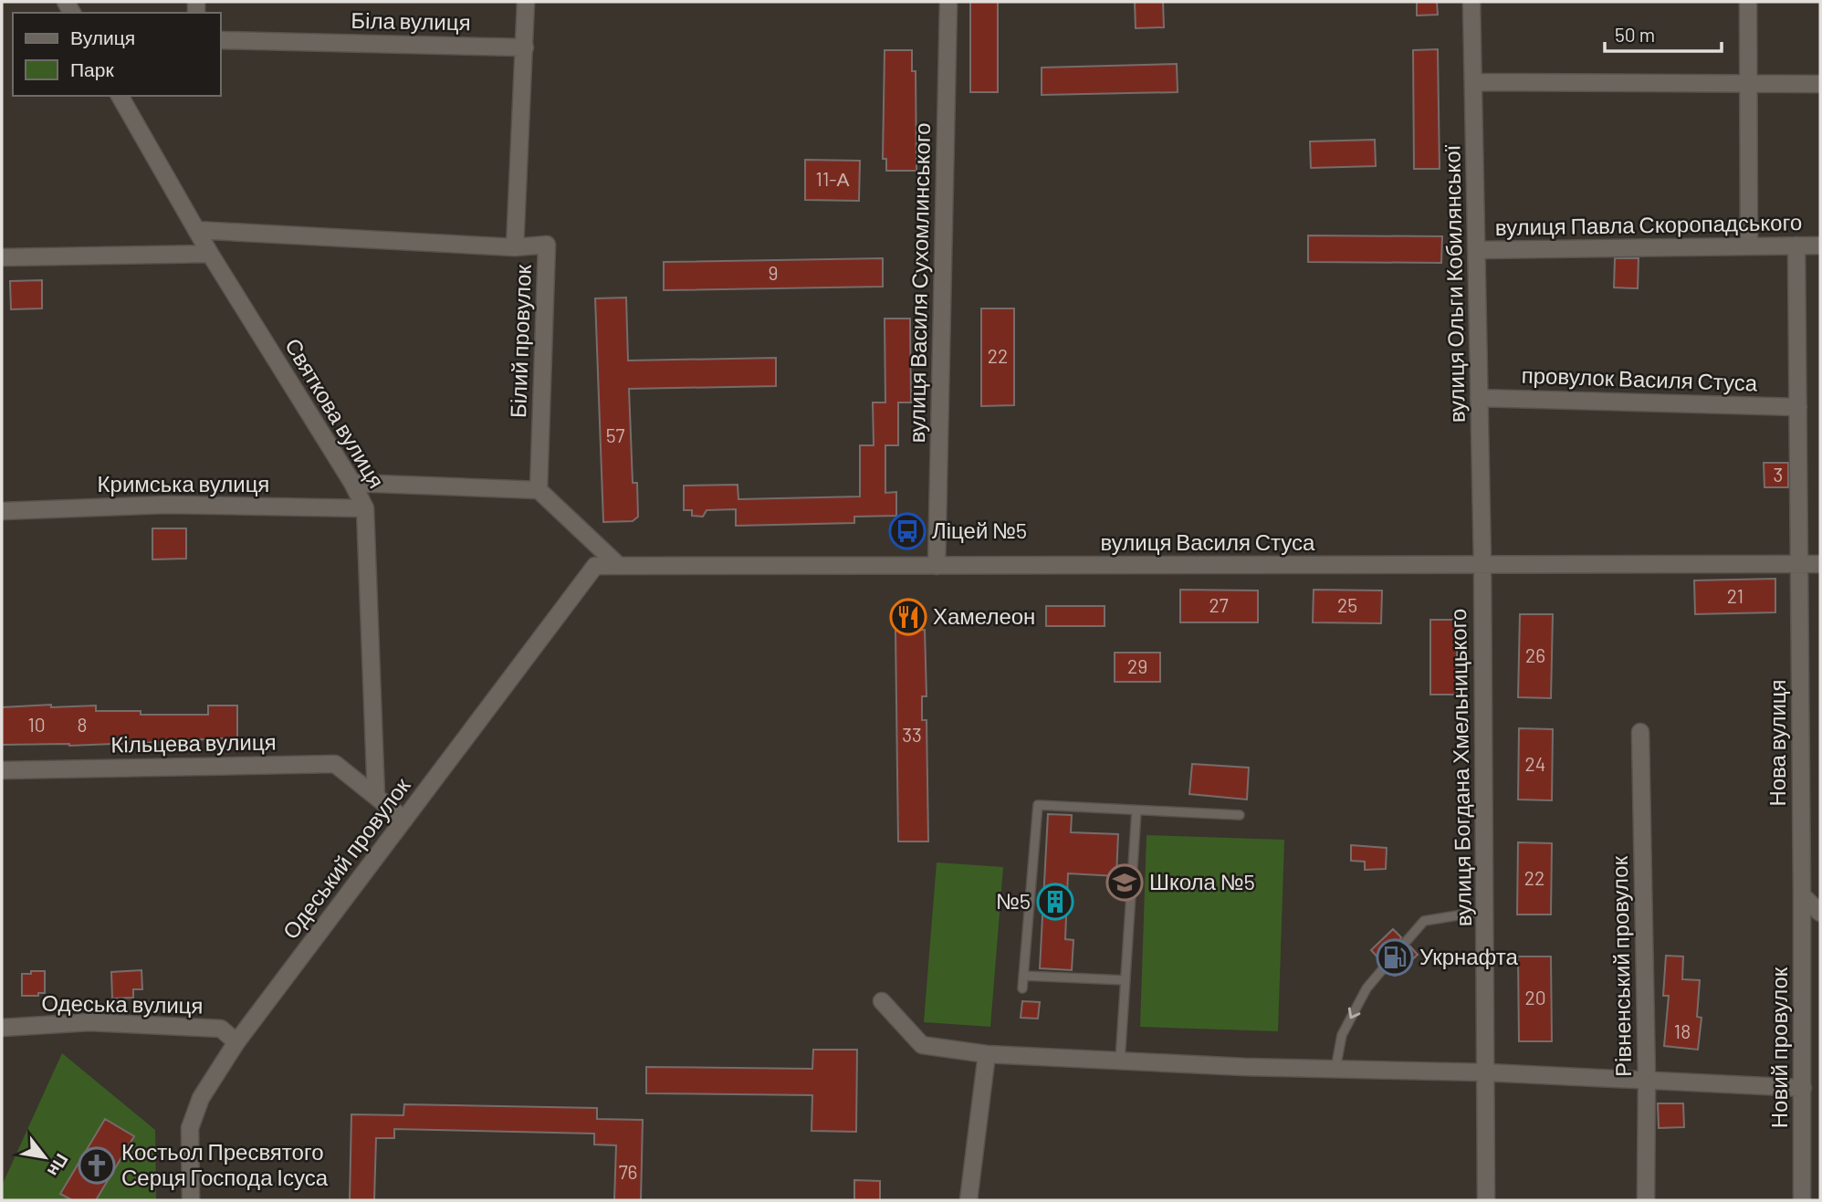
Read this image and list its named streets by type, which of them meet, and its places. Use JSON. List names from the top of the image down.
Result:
{
  "streets": {
    "street": [
      "Біла вулиця",
      "вулиця Павла Скоропадського",
      "вулиця Василя Сухомлинського",
      "вулиця Ольги Кобилянської",
      "Білий провулок",
      "провулок Василя Стуса",
      "Святкова вулиця",
      "Кримська вулиця",
      "вулиця Василя Стуса",
      "Нова вулиця",
      "Кільцева вулиця",
      "вулиця Богдана Хмельницького",
      "Одеський провулок",
      "Рівненський провулок",
      "Одеська вулиця",
      "Новий провулок"
    ]
  },
  "crossings": [
    ["вулиця Павла Скоропадського", "вулиця Ольги Кобилянської"],
    ["вулиця Павла Скоропадського", "Нова вулиця"],
    ["вулиця Василя Сухомлинського", "вулиця Василя Стуса"],
    ["вулиця Ольги Кобилянської", "провулок Василя Стуса"],
    ["вулиця Ольги Кобилянської", "вулиця Василя Стуса"],
    ["вулиця Ольги Кобилянської", "вулиця Богдана Хмельницького"],
    ["Білий провулок", "Святкова вулиця"],
    ["провулок Василя Стуса", "Нова вулиця"],
    ["Святкова вулиця", "Кримська вулиця"],
    ["Святкова вулиця", "Кільцева вулиця"],
    ["вулиця Василя Стуса", "Нова вулиця"],
    ["вулиця Василя Стуса", "вулиця Богдана Хмельницького"],
    ["вулиця Василя Стуса", "Одеський провулок"],
    ["Нова вулиця", "Новий провулок"],
    ["Одеський провулок", "Одеська вулиця"]
  ],
  "places": {
    "bus stop": ["Ліцей №5"],
    "restaurant": ["Хамелеон"],
    "school or university": ["Школа №5"],
    "building": ["№5"],
    "fuel station": ["Укрнафта"],
    "church": ["Костьол Пресвятого Серця Господа Ісуса"]
  },
  "house_numbers": [
    "11-А",
    "9",
    "22",
    "57",
    "3",
    "21",
    "27",
    "25",
    "26",
    "29",
    "10",
    "8",
    "33",
    "24",
    "22",
    "20",
    "18",
    "76"
  ],
  "legend": ["Вулиця", "Парк"],
  "scale_bar": "50 m",
  "north": "bottom right"
}
